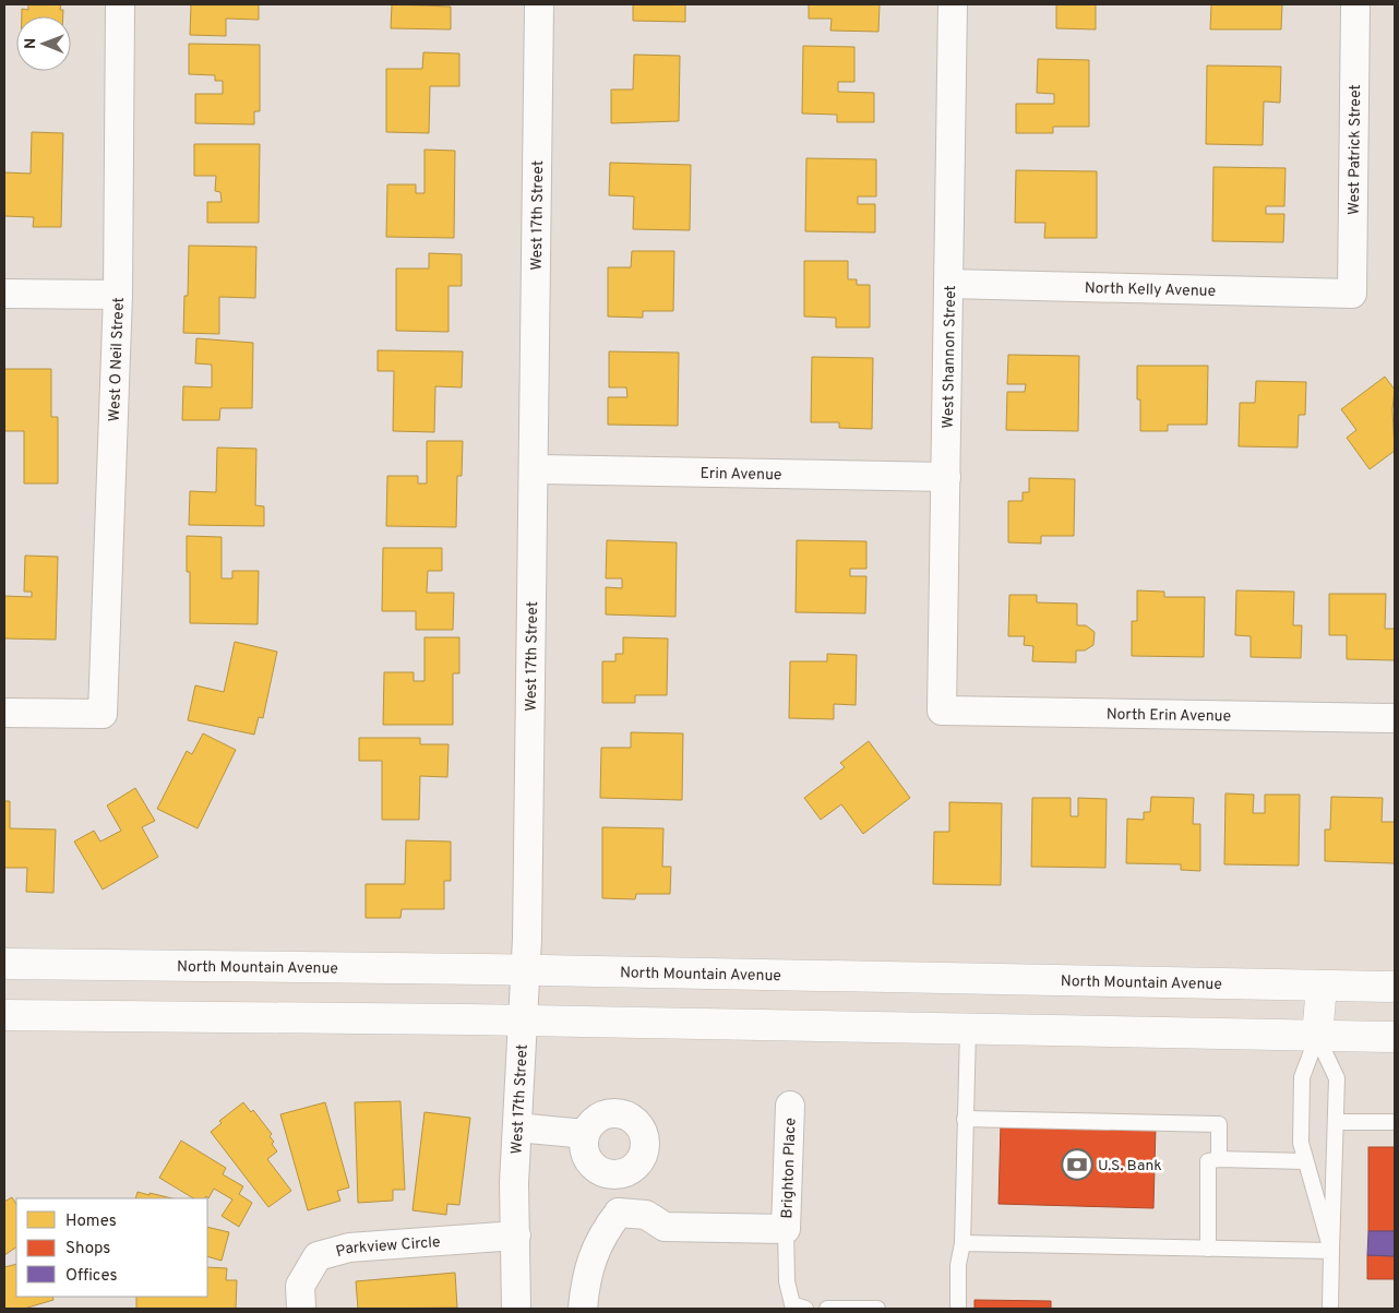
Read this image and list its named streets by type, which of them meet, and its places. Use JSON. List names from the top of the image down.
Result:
{
  "streets": {
    "main road": ["North Mountain Avenue"],
    "street": [
      "West Patrick Street",
      "West 17th Street",
      "North Kelly Avenue",
      "West Shannon Street",
      "West O Neil Street",
      "Erin Avenue",
      "North Erin Avenue",
      "Brighton Place",
      "Parkview Circle"
    ]
  },
  "crossings": [
    ["West Patrick Street", "North Kelly Avenue"],
    ["West 17th Street", "Erin Avenue"],
    ["West 17th Street", "North Mountain Avenue"],
    ["West 17th Street", "Parkview Circle"],
    ["North Kelly Avenue", "West Shannon Street"],
    ["West Shannon Street", "Erin Avenue"],
    ["West Shannon Street", "North Erin Avenue"]
  ],
  "places": {
    "bank": ["U.S. Bank"]
  },
  "legend": ["Homes", "Shops", "Offices"],
  "north": "left"
}
